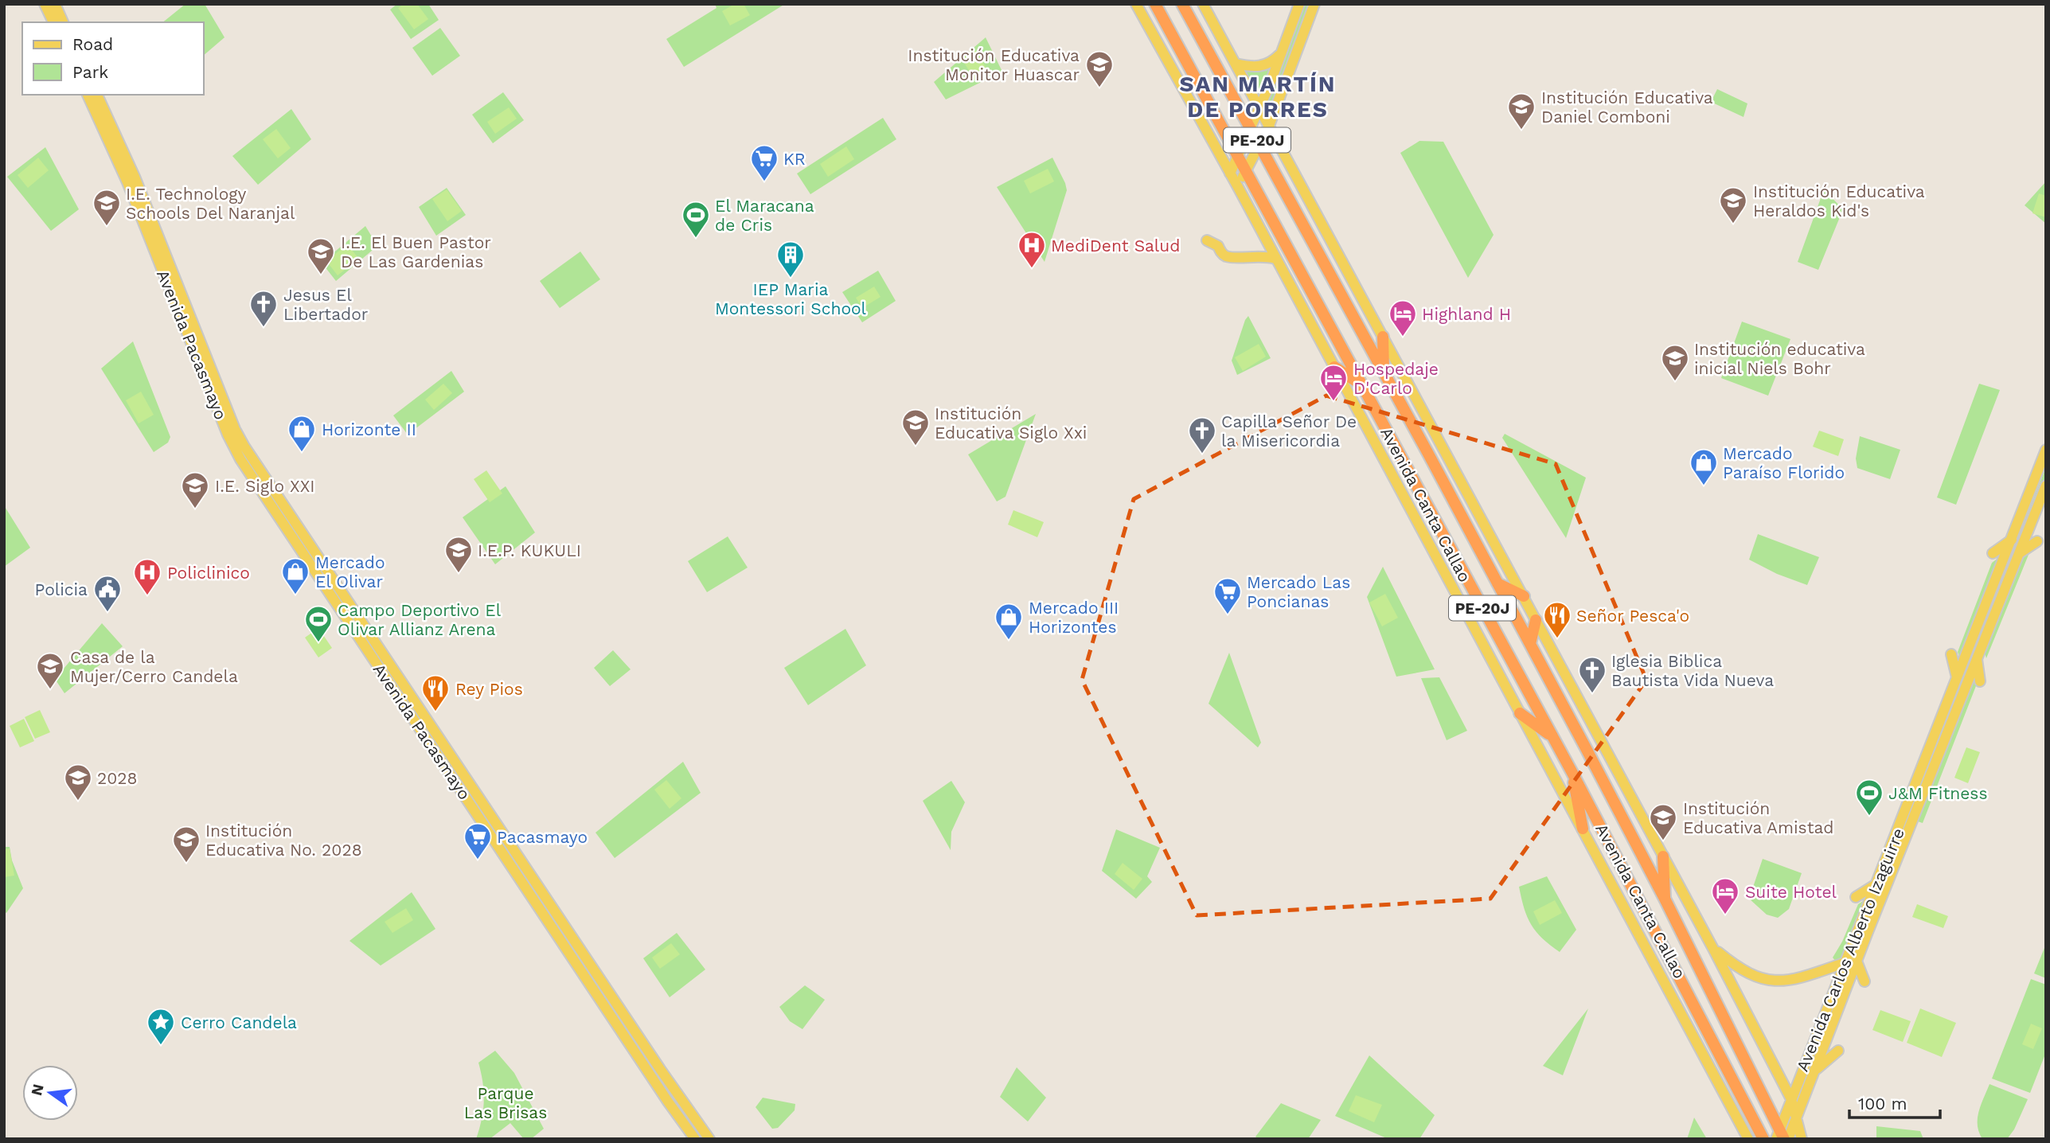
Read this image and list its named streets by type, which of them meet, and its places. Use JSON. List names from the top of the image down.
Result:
{
  "streets": {
    "highway": ["PE-20J", "Avenida Canta Callao"],
    "main road": ["Avenida Pacasmayo", "Avenida Carlos Alberto Izaguirre"]
  },
  "crossings": [
    ["Avenida Canta Callao", "Avenida Carlos Alberto Izaguirre"]
  ],
  "districts": ["SAN MARTÍN DE PORRES"],
  "parks": ["Parque Las Brisas"],
  "places": {
    "school or university": [
      "Institución Educativa Monitor Huascar",
      "Institución Educativa Daniel Comboni",
      "Institución Educativa Heraldos Kid's",
      "I.E. Technology Schools Del Naranjal",
      "I.E. El Buen Pastor De Las Gardenias",
      "Institución educativa inicial Niels Bohr",
      "Institución Educativa Siglo Xxi",
      "I.E. Siglo XXI",
      "I.E.P. KUKULI",
      "Casa de la Mujer/Cerro Candela",
      "2028",
      "Institución Educativa Amistad",
      "Institución Educativa No. 2028"
    ],
    "supermarket": ["KR", "Mercado Las Poncianas", "Pacasmayo"],
    "sports": ["El Maracana de Cris", "Campo Deportivo El Olivar Allianz Arena", "J&M Fitness"],
    "hospital": ["MediDent Salud", "Policlinico"],
    "building": ["IEP Maria Montessori School"],
    "church": ["Jesus El Libertador", "Capilla Señor De la Misericordia", "Iglesia Biblica Bautista Vida Nueva"],
    "hotel": ["Highland H", "Hospedaje D'Carlo", "Suite Hotel"],
    "shop": [
      "Horizonte II",
      "Mercado Paraíso Florido",
      "Mercado El Olivar",
      "Mercado III Horizontes"
    ],
    "public building": ["Policia"],
    "restaurant": ["Señor Pesca'o", "Rey Pios"],
    "place": ["Cerro Candela"]
  },
  "legend": ["Road", "Park"],
  "scale_bar": "100 m",
  "north": "left"
}
